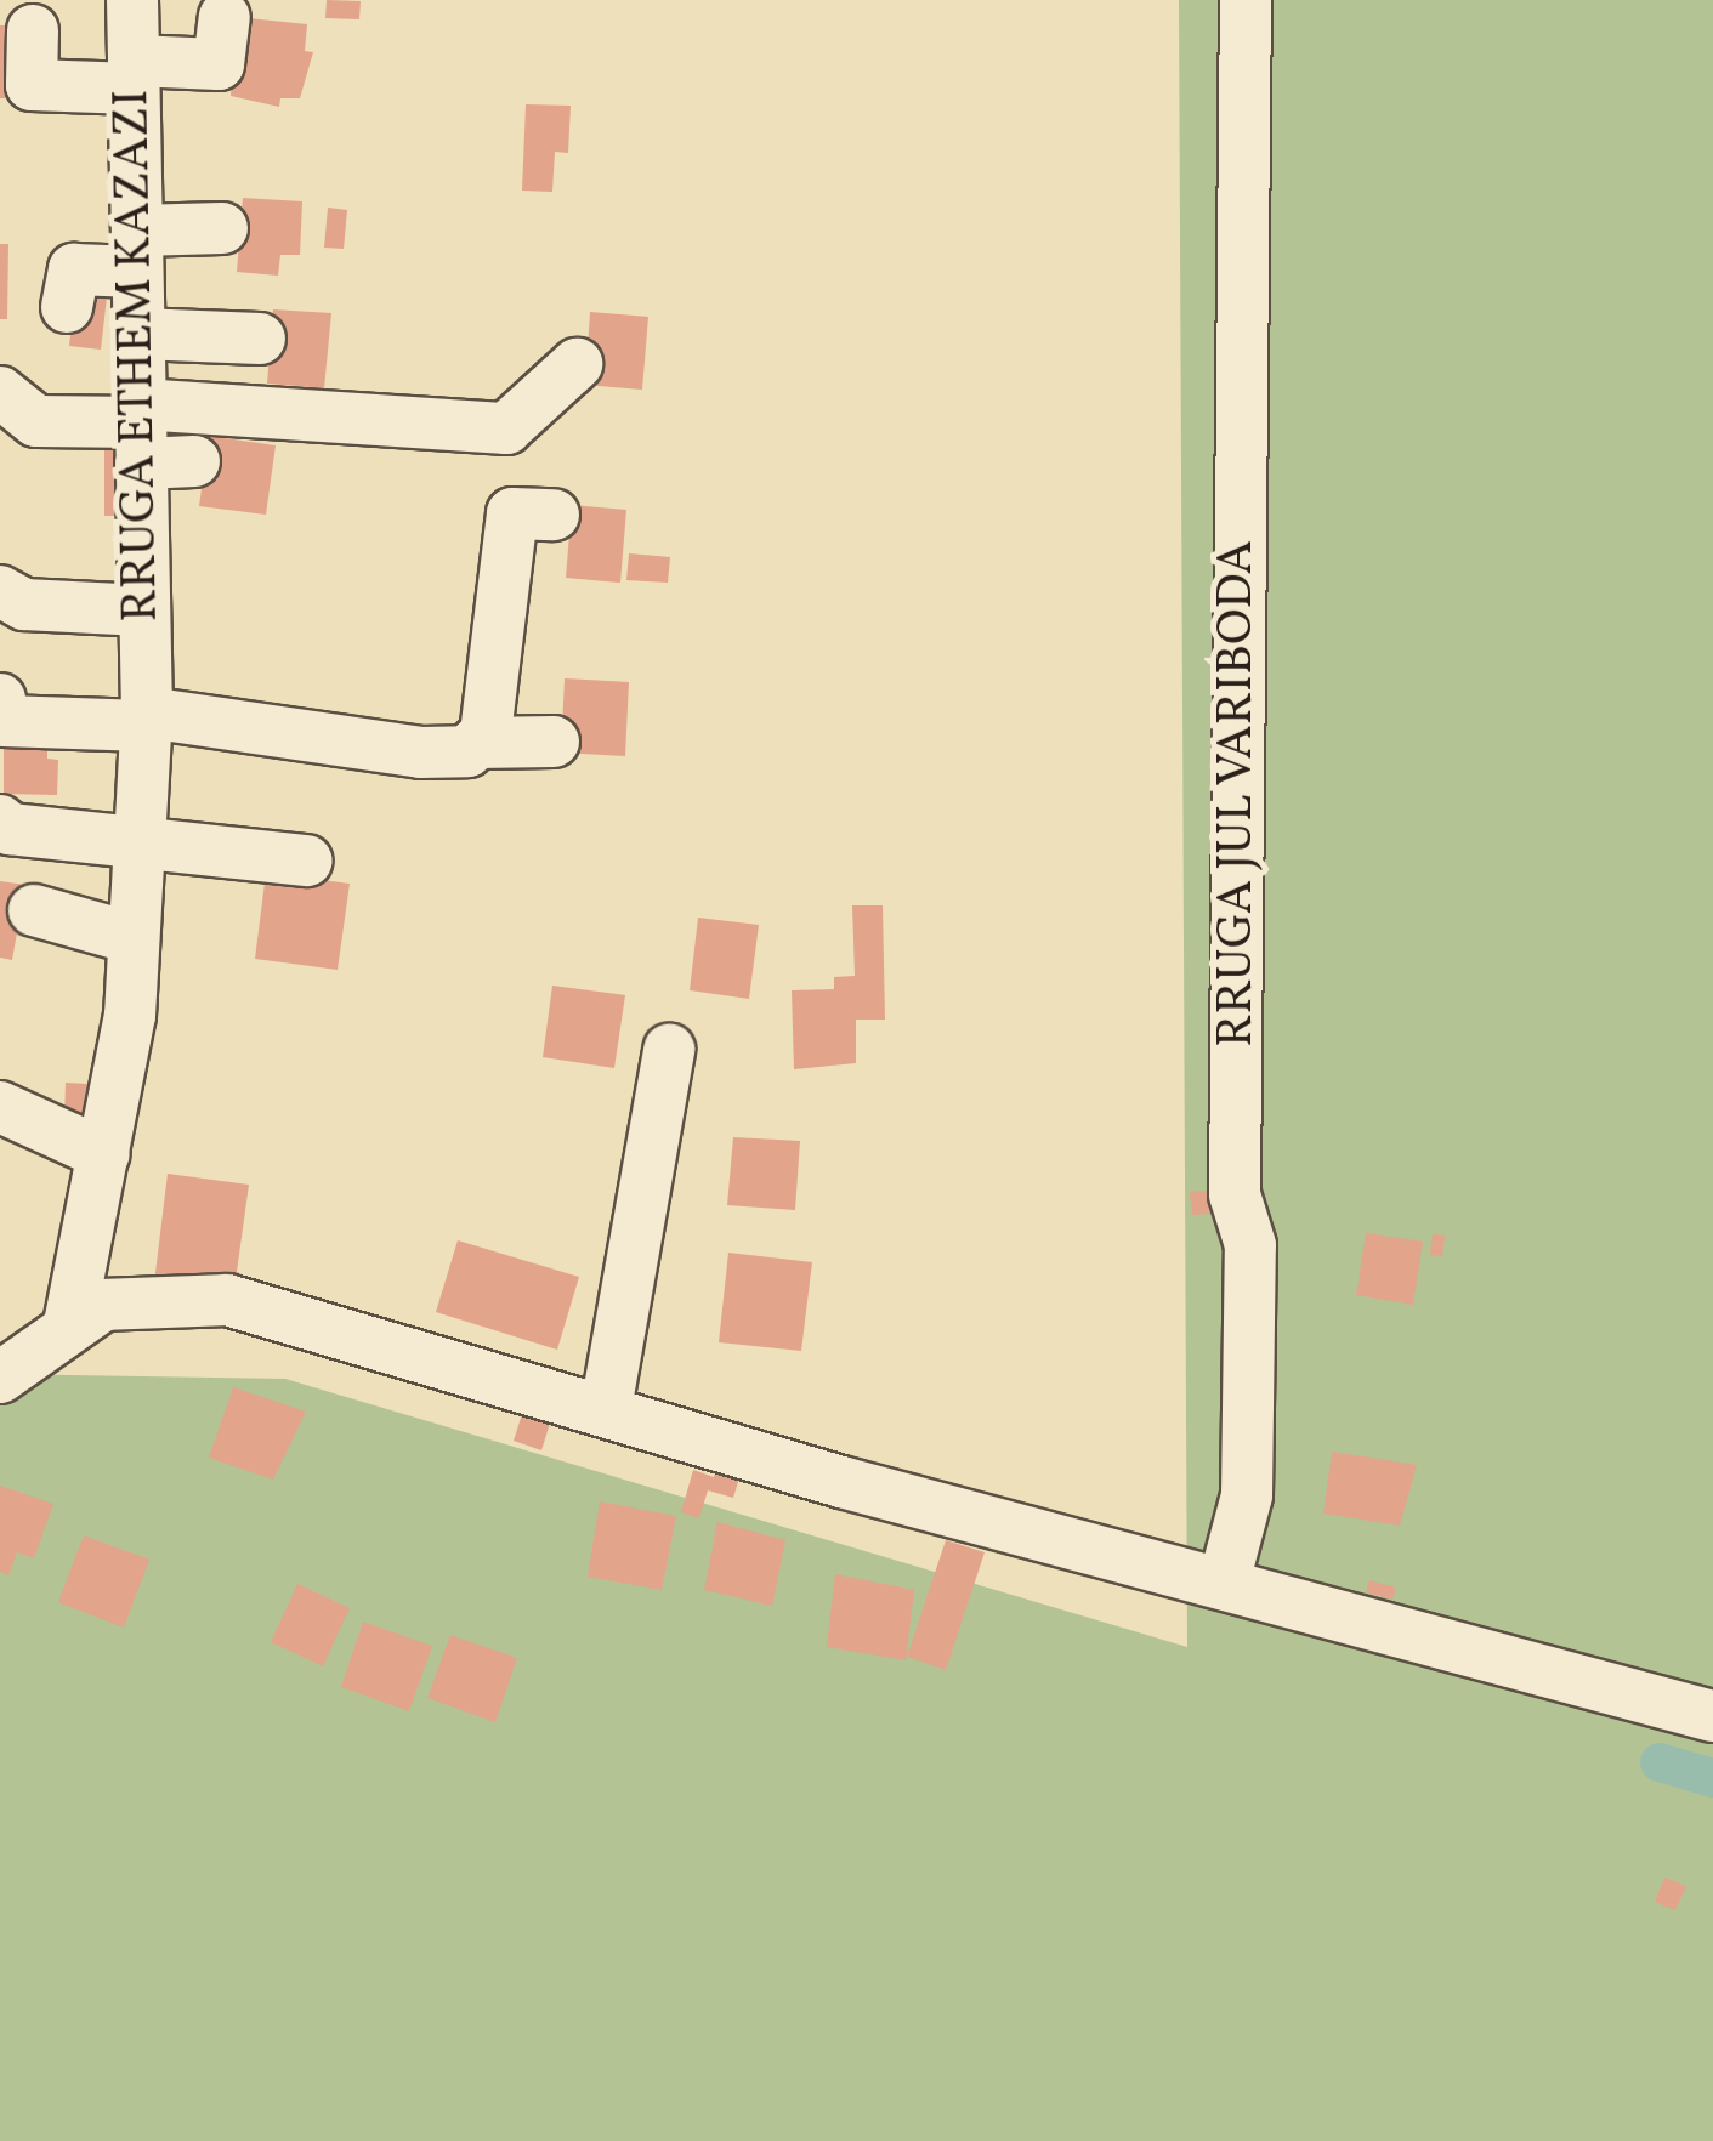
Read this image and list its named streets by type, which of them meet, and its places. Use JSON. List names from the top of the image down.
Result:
{
  "streets": {
    "street": ["RRUGA ETHEM KAZAZI", "RRUGA JUL VARIBODA"]
  }
}
